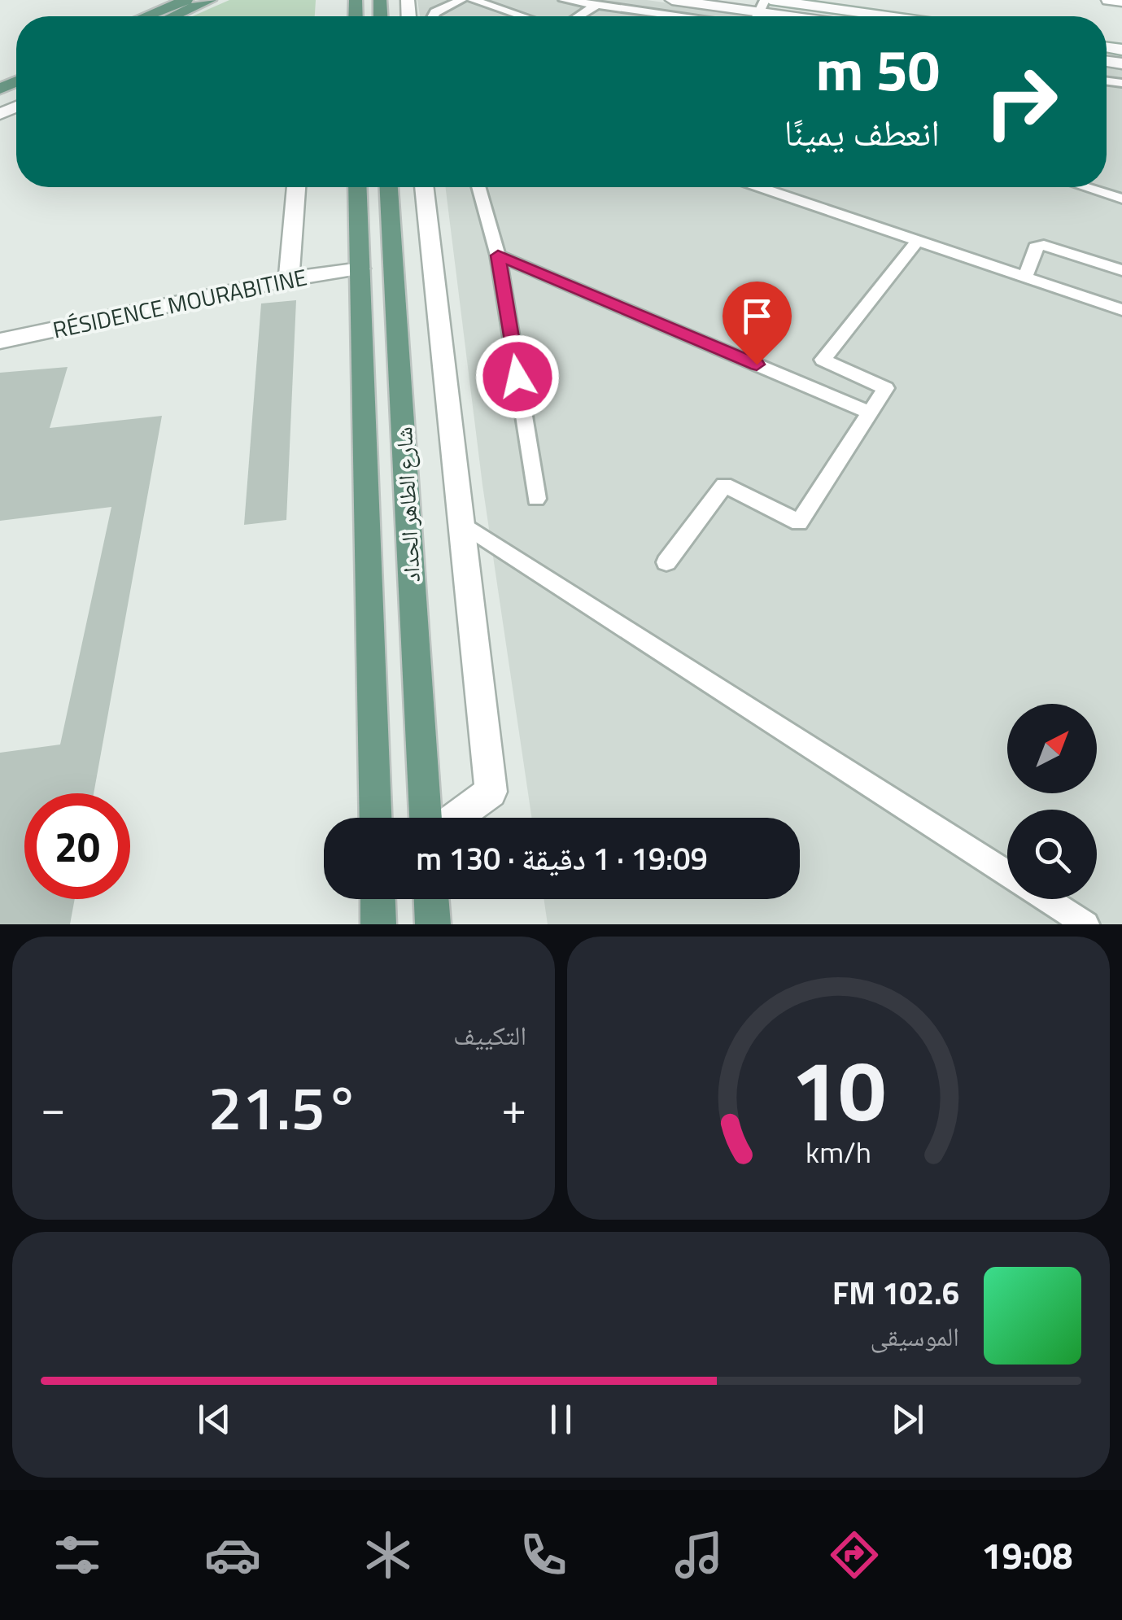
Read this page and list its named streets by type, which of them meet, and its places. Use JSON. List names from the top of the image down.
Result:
{
  "streets": {
    "main road": ["شارع الطاهر الحداد"],
    "street": ["RÉSIDENCE MOURABITINE"]
  },
  "crossings": [
    ["RÉSIDENCE MOURABITINE", "شارع الطاهر الحداد"]
  ],
  "north": "top right",
  "page": {
    "turn": ["50 m", "انعطف يمينًا"],
    "limit": "20",
    "trip": "19:09 · 1 دقيقة · 130 m",
    "tile": "التكييف",
    "heat": ["−", "21.5°", "+"],
    "song": ["102.6 FM", "الموسيقى"],
    "tabs": "19:08",
    "gauge": ["10", "km/h"]
  }
}
